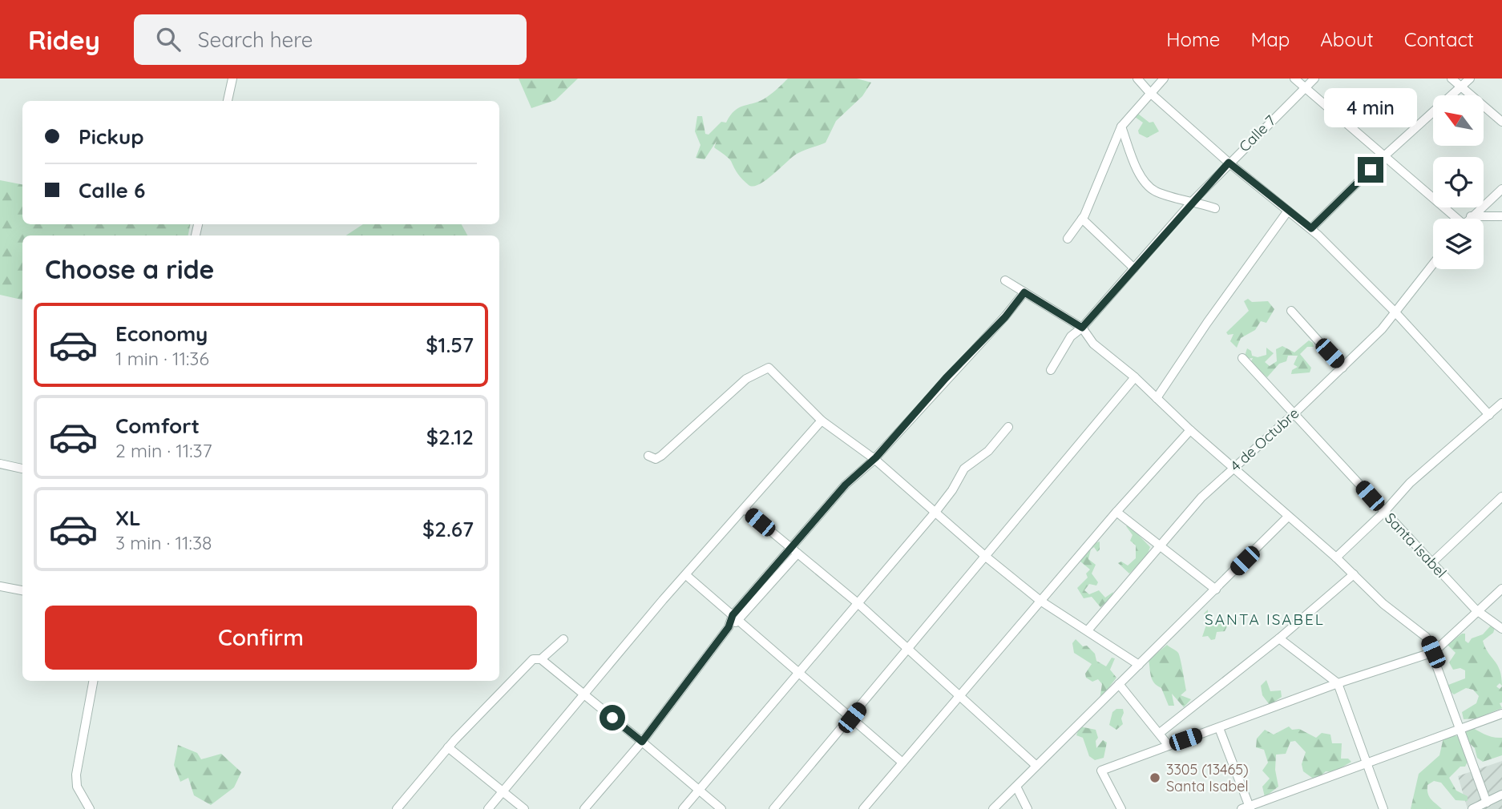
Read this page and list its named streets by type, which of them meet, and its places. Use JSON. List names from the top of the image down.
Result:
{
  "streets": {
    "street": ["Calle 7", "4 de Octubre", "Santa Isabel"]
  },
  "crossings": [
    ["4 de Octubre", "Santa Isabel"]
  ],
  "districts": ["SANTA ISABEL"],
  "places": ["3305 (13465) Santa Isabel"],
  "north": "top left",
  "page": {
    "header": "Ridey",
    "search": "Search here",
    "nav": [
      "Home",
      "Map",
      "About",
      "Contact"
    ],
    "bubble": "4 min",
    "banner": ["Pickup", "Calle 6"],
    "heading": "Choose a ride",
    "list": [
      {
        "name": "Economy",
        "note": "1 min · 11:36",
        "value": "$1.57"
      },
      {
        "name": "Comfort",
        "note": "2 min · 11:37",
        "value": "$2.12"
      },
      {
        "name": "XL",
        "note": "3 min · 11:38",
        "value": "$2.67"
      }
    ],
    "buttons": "Confirm"
  }
}
